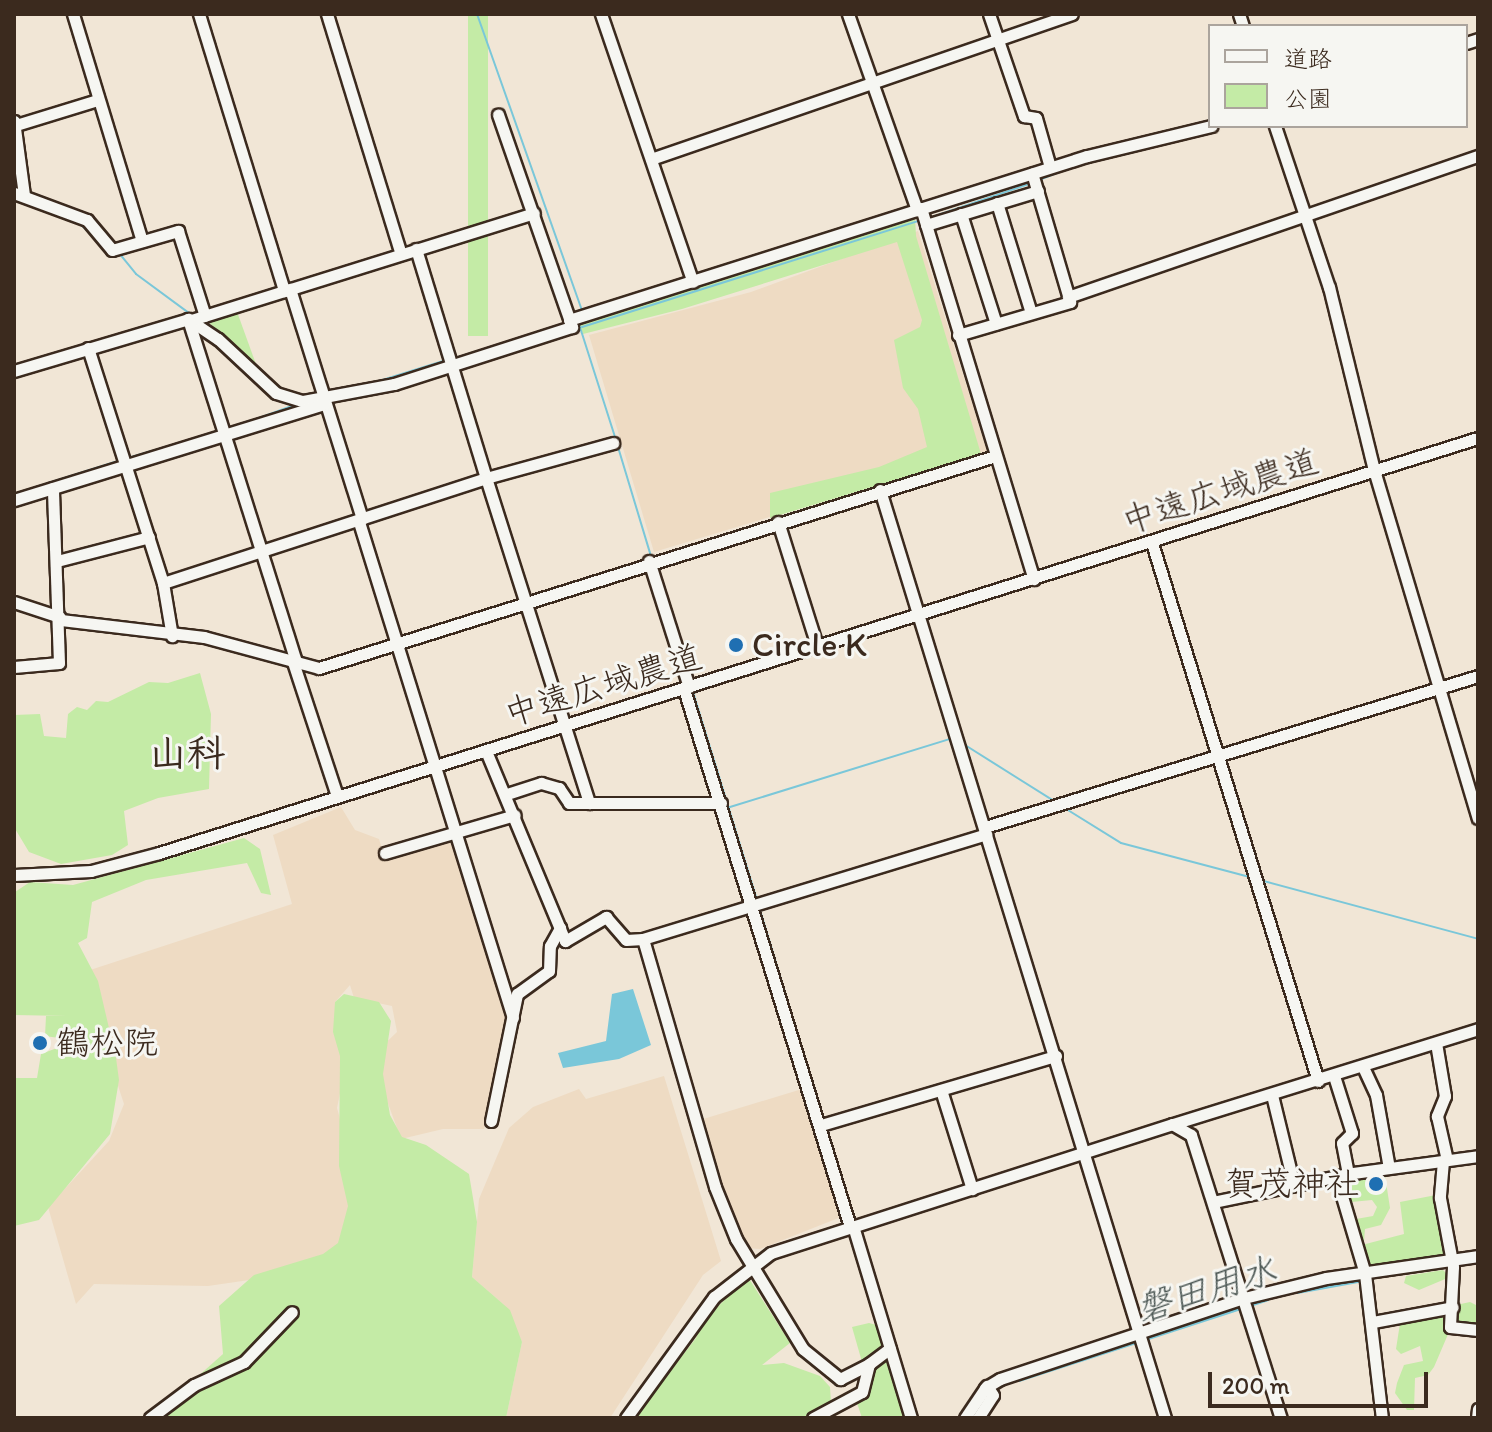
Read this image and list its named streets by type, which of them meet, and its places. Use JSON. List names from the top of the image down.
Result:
{
  "streets": {
    "street": ["中遠広域農道"]
  },
  "districts": ["山科"],
  "water": ["磐田用水"],
  "places": ["Circle K", "鶴松院", "賀茂神社"],
  "legend": ["道路", "公園"],
  "scale_bar": "200 m"
}
